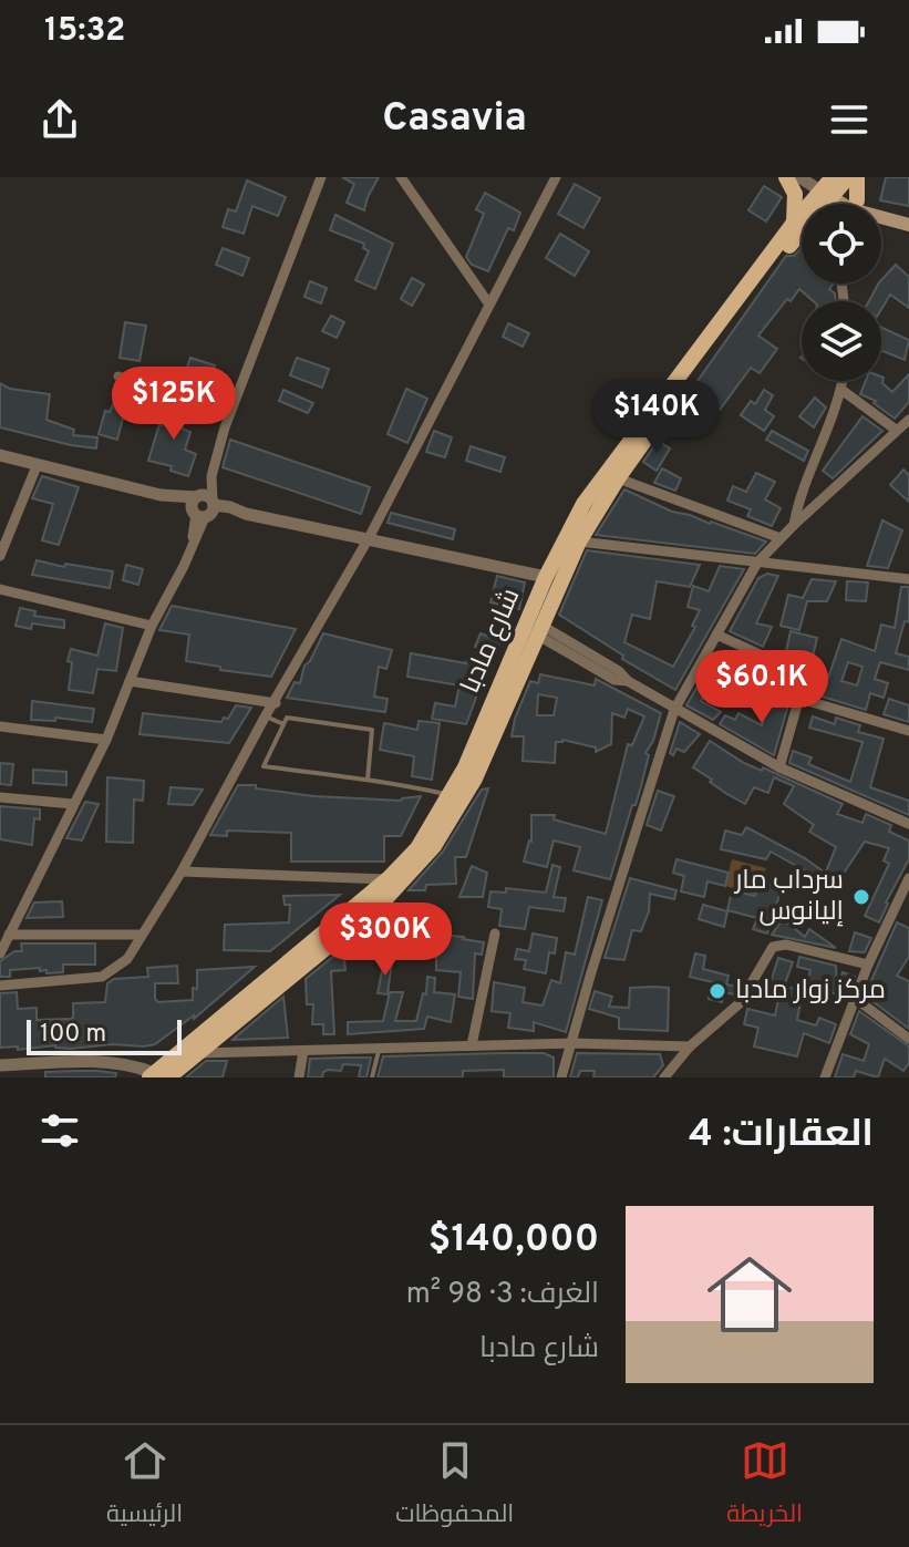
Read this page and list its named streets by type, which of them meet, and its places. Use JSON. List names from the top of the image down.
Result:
{
  "streets": {
    "main road": ["شارع مادبا"]
  },
  "places": ["سرداب مار إليانوس", "مركز زوار مادبا"],
  "scale_bar": "100 m",
  "page": {
    "status": "15:32",
    "header": "Casavia",
    "price": [
      "$125K",
      "$140K",
      "$60.1K",
      "$300K"
    ],
    "scale": "100 m",
    "heading": "العقارات: 4",
    "list": [
      {
        "name": "$140,000",
        "note": "الغرف: 3 · 98 m² · شارع مادبا"
      }
    ],
    "tabs": ["الخريطة", "المحفوظات", "الرئيسية"]
  }
}
